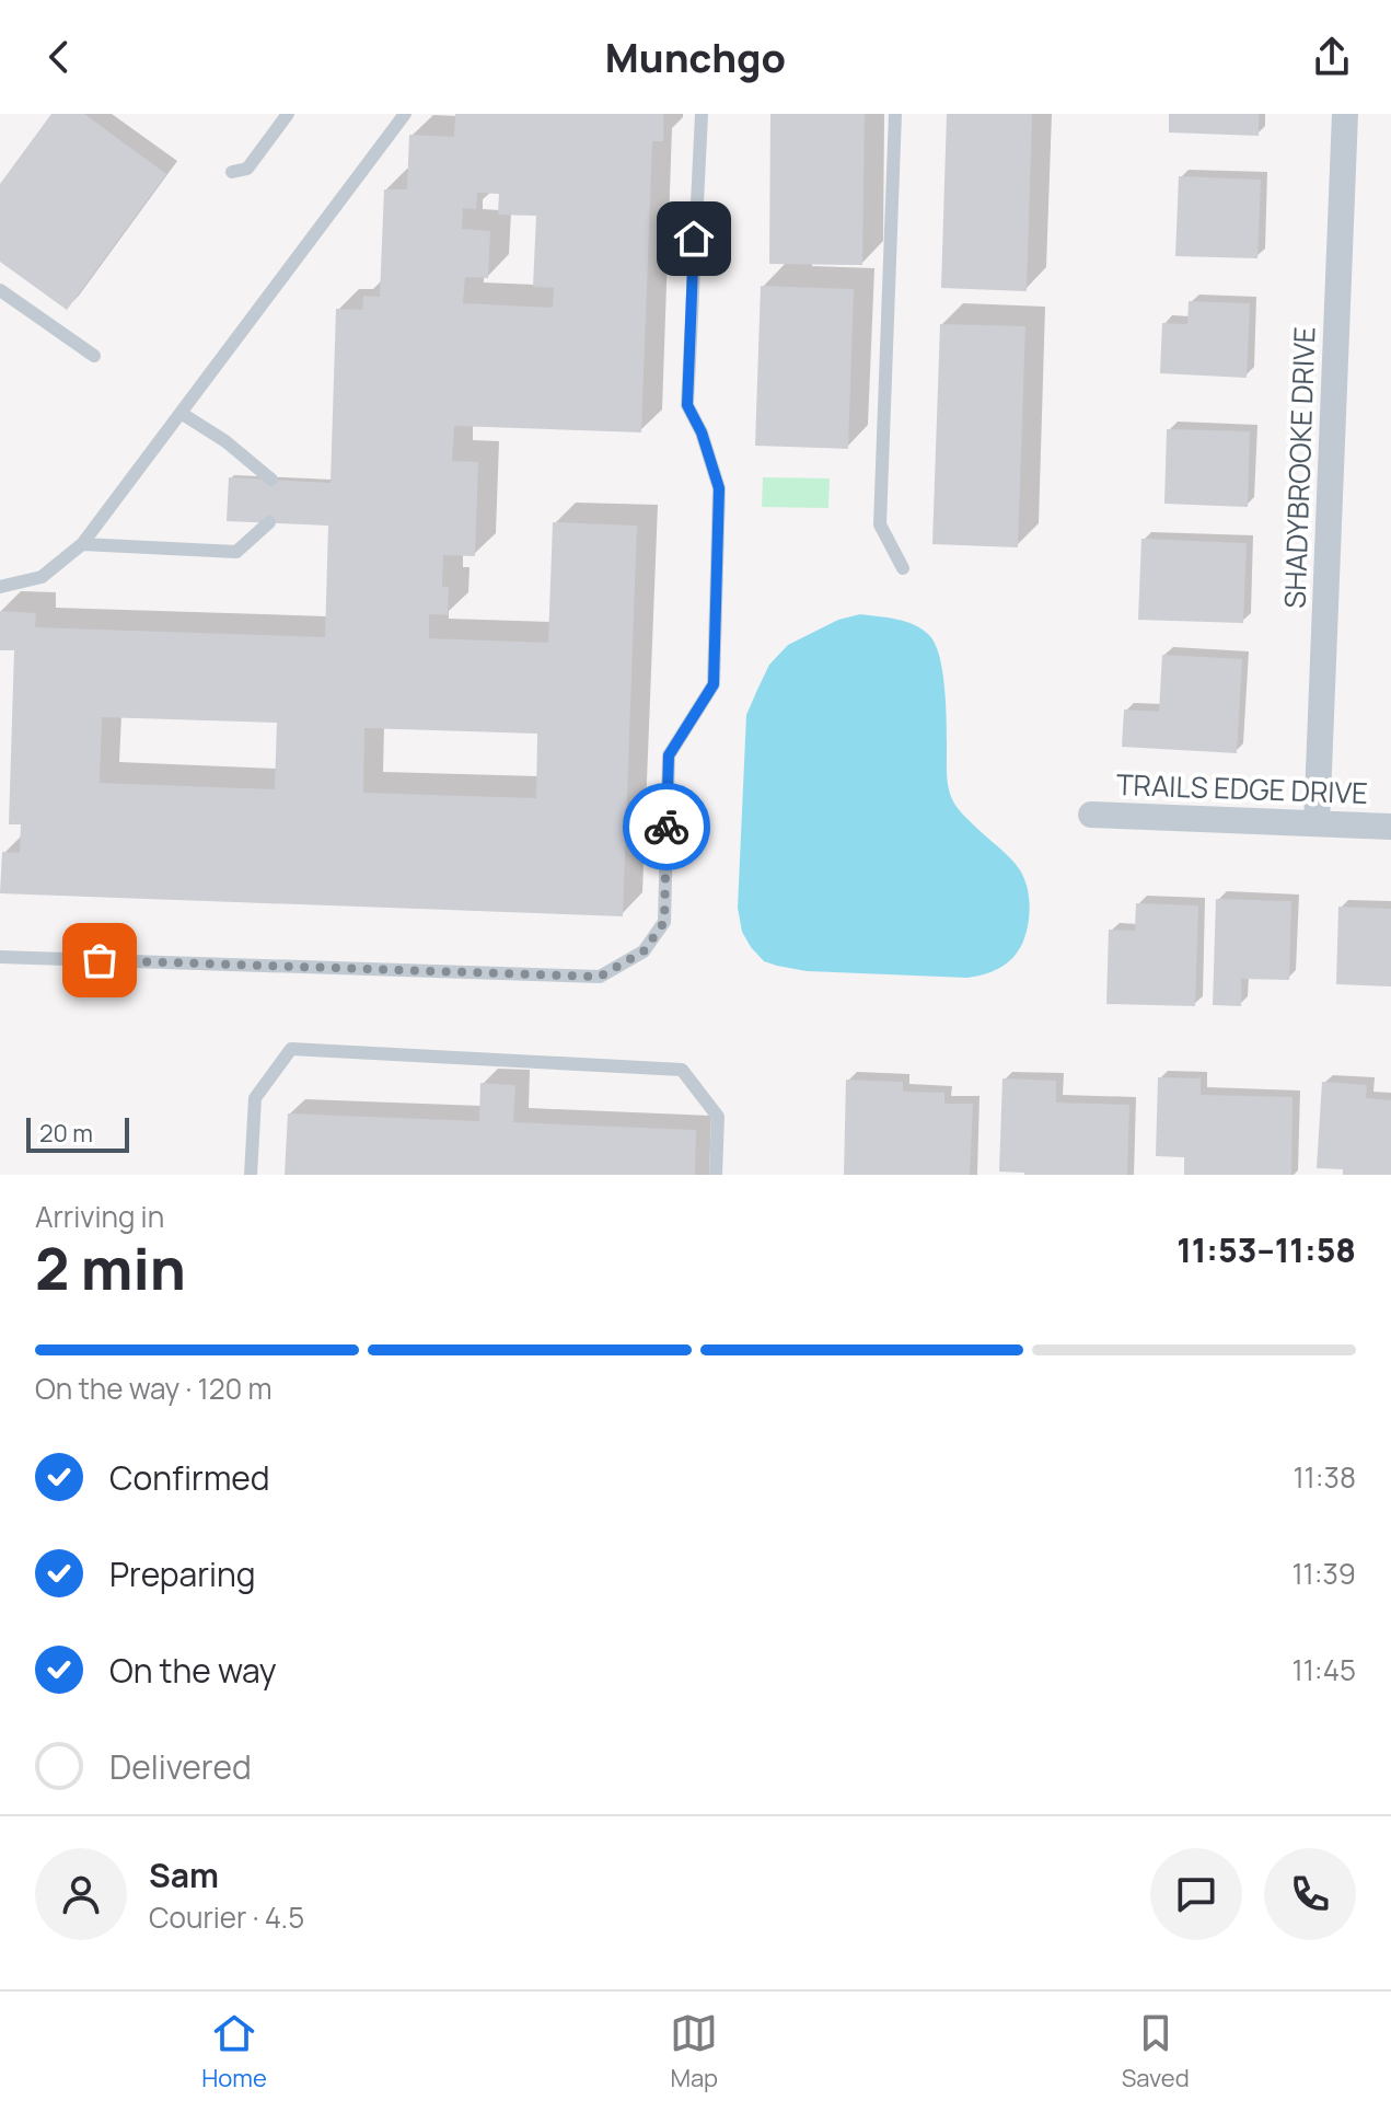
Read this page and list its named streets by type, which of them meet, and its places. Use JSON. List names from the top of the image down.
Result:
{
  "streets": {
    "street": ["SHADYBROOKE DRIVE", "TRAILS EDGE DRIVE"]
  },
  "crossings": [
    ["SHADYBROOKE DRIVE", "TRAILS EDGE DRIVE"]
  ],
  "scale_bar": "20 m",
  "page": {
    "header": "Munchgo",
    "scale": "20 m",
    "heading": ["2 min", "Arriving in", "11:53–11:58"],
    "panel": ["Sam", "Courier · 4.5"],
    "bar": "On the way · 120 m",
    "list": [
      ["Confirmed", "11:38"],
      ["Preparing", "11:39"],
      ["On the way", "11:45"],
      "Delivered"
    ],
    "tabs": ["Home", "Map", "Saved"]
  }
}
